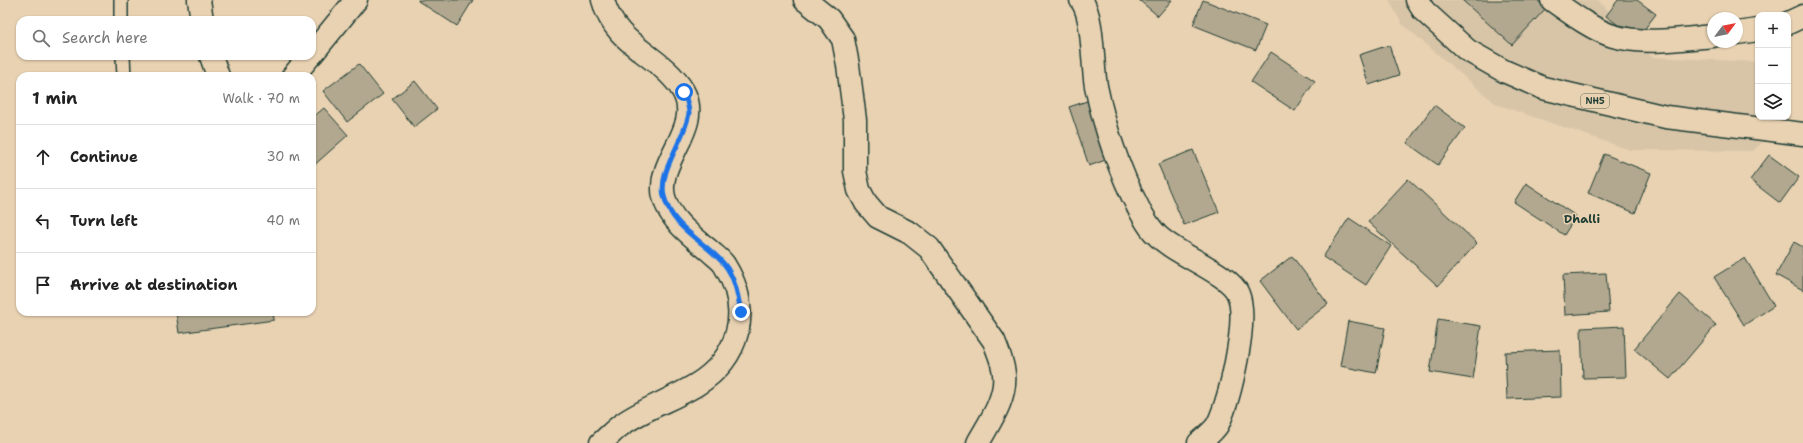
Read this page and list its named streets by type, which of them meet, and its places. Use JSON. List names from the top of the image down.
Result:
{
  "streets": {
    "main road": ["NH5"]
  },
  "districts": ["Dhalli"],
  "north": "top right",
  "page": {
    "map_buttons": ["+", "−"],
    "search": "Search here",
    "heading": ["1 min", "Walk · 70 m"],
    "list": [
      ["Continue", "30 m"],
      ["Turn left", "40 m"],
      "Arrive at destination"
    ]
  }
}
